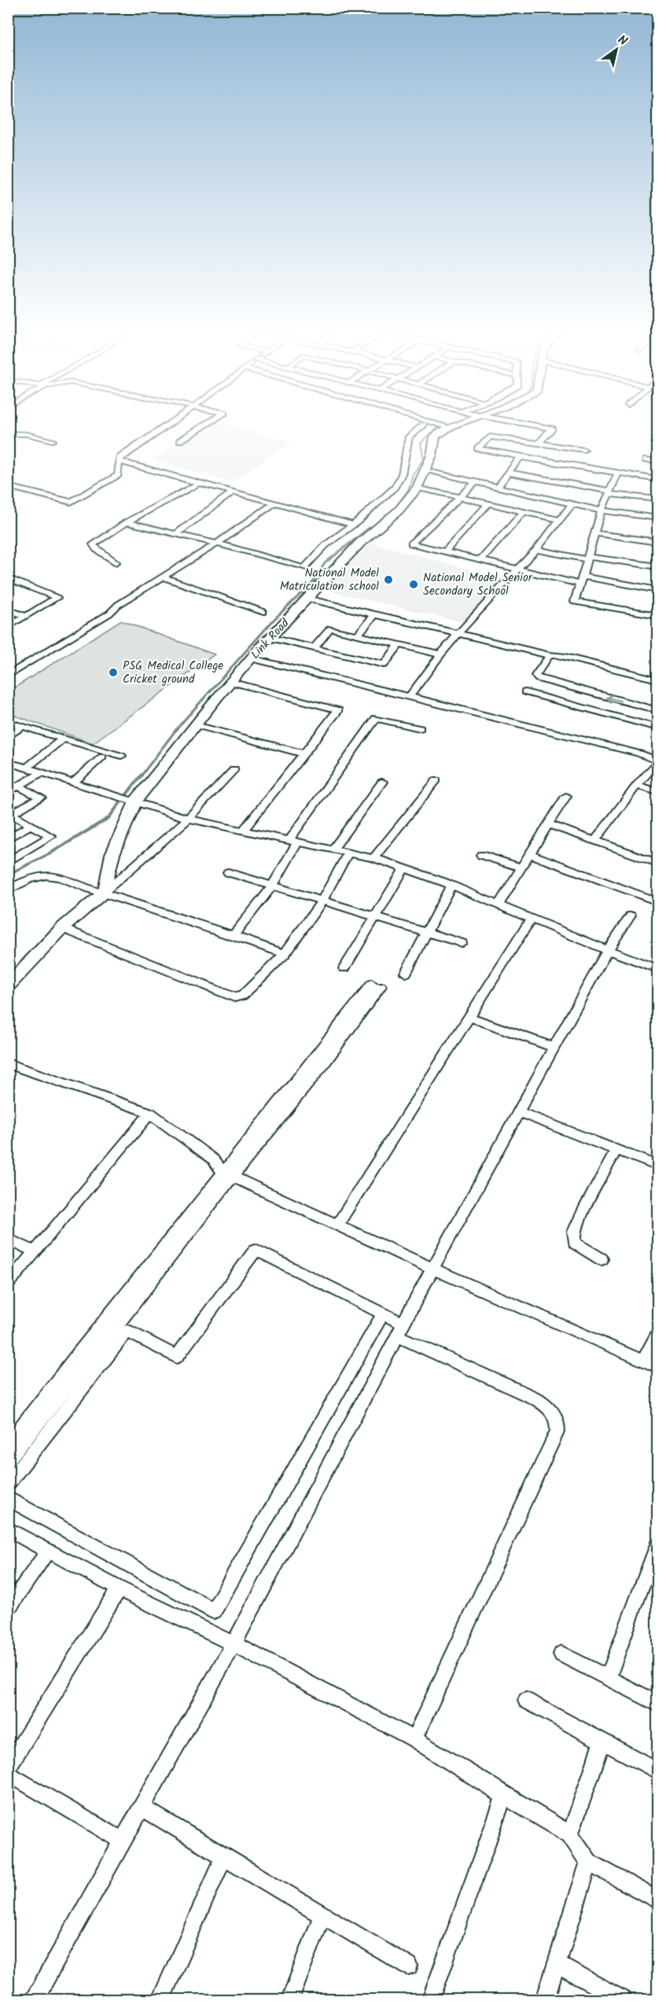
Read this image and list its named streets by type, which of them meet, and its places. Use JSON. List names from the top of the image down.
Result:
{
  "streets": {
    "street": ["Link Road"]
  },
  "places": ["National Model Matriculation school", "National Model Senior Secondary School", "PSG Medical College Cricket ground"],
  "north": "top right"
}
